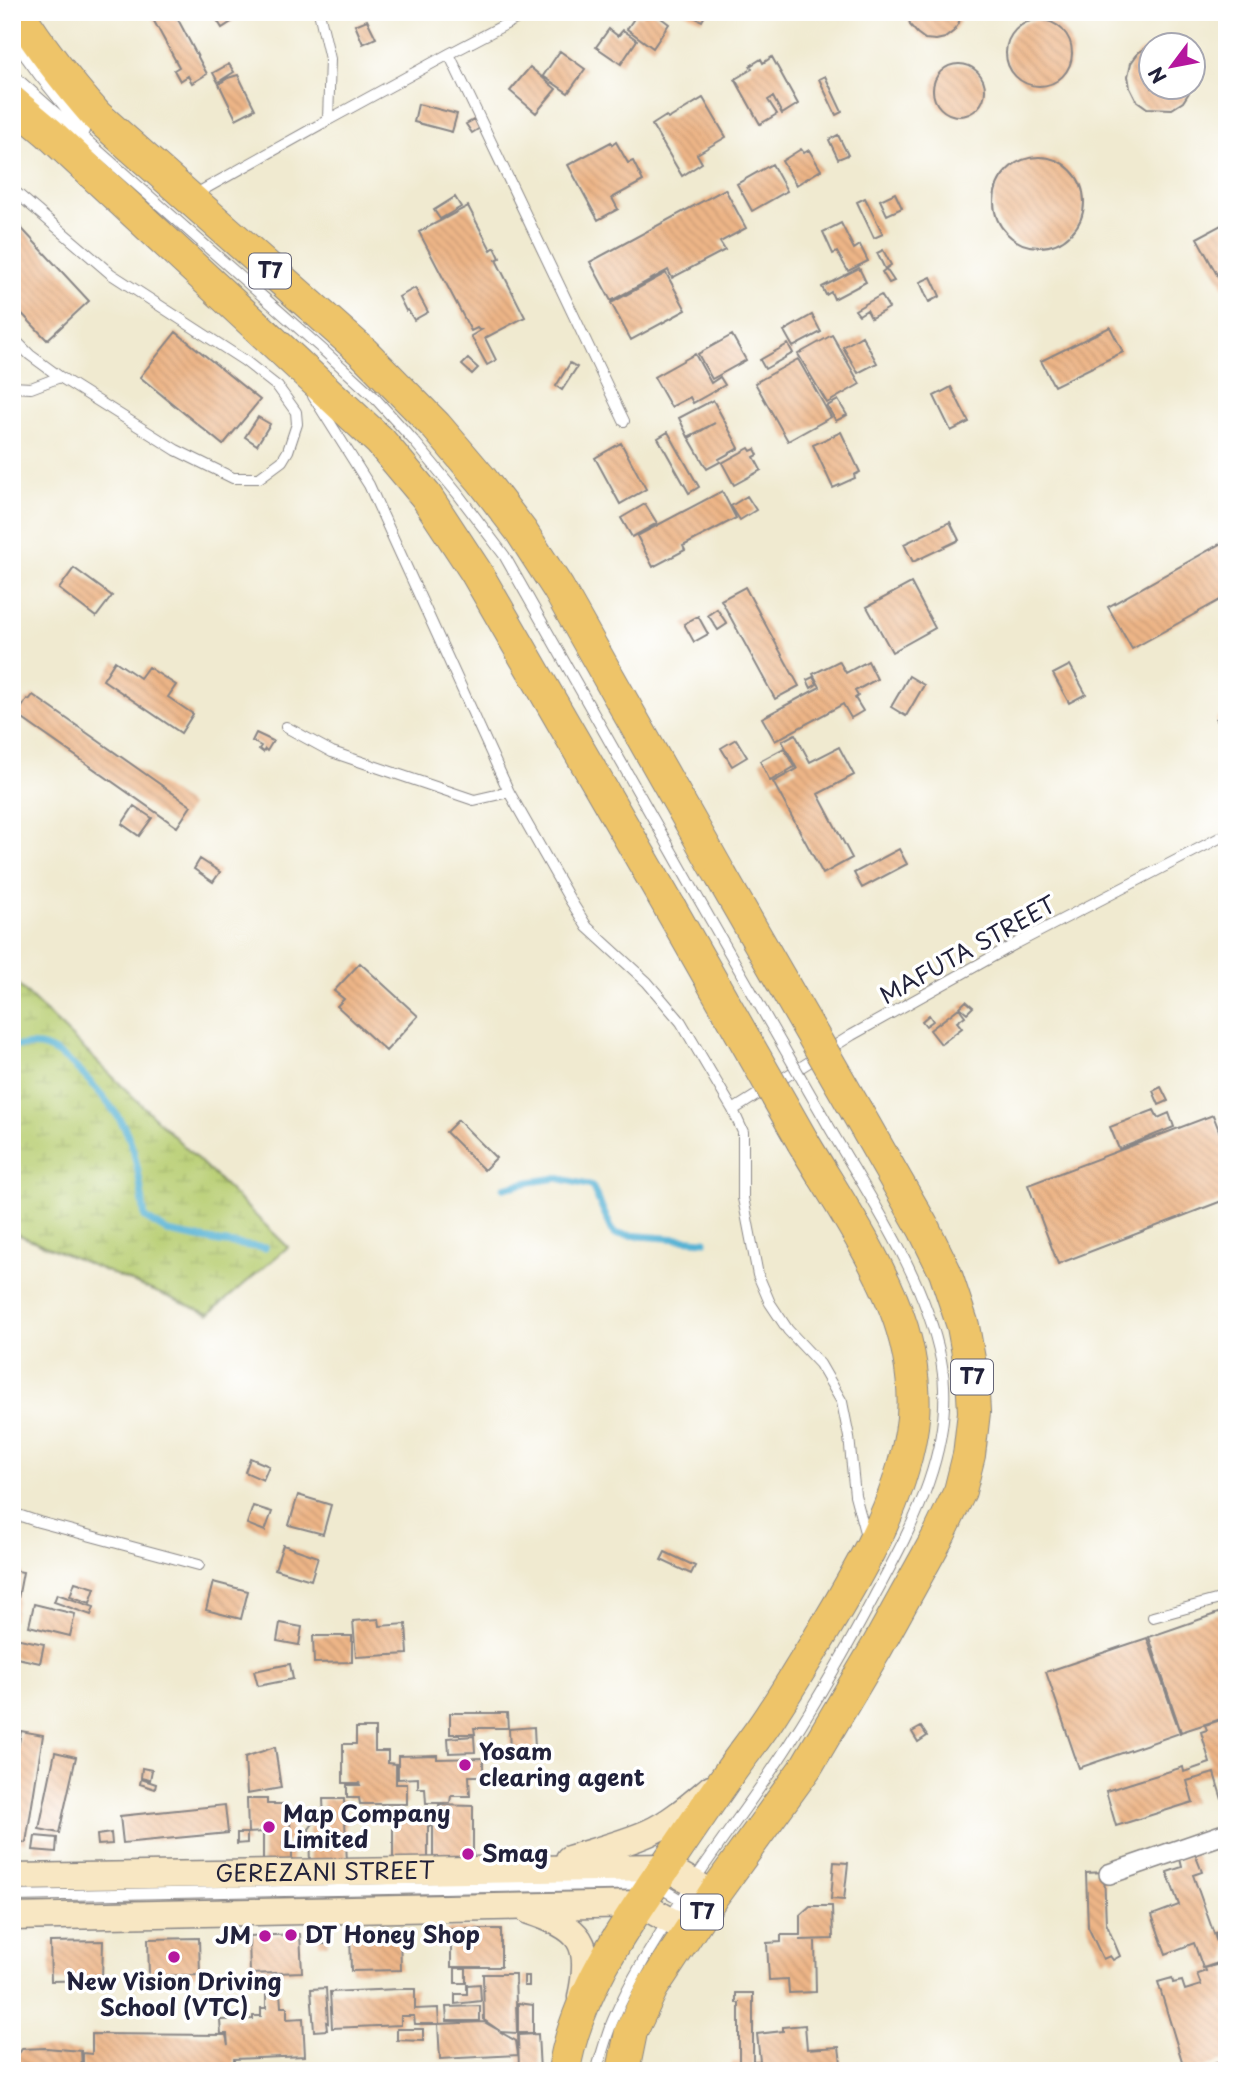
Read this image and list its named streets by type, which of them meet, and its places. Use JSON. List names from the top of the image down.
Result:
{
  "streets": {
    "highway": ["T7"],
    "main road": ["GEREZANI STREET"],
    "lane": ["MAFUTA STREET"]
  },
  "crossings": [
    ["T7", "GEREZANI STREET"]
  ],
  "places": [
    "Yosam clearing agent",
    "Map Company Limited",
    "Smag",
    "DT Honey Shop",
    "JM",
    "New Vision Driving School (VTC)"
  ],
  "north": "bottom left"
}
